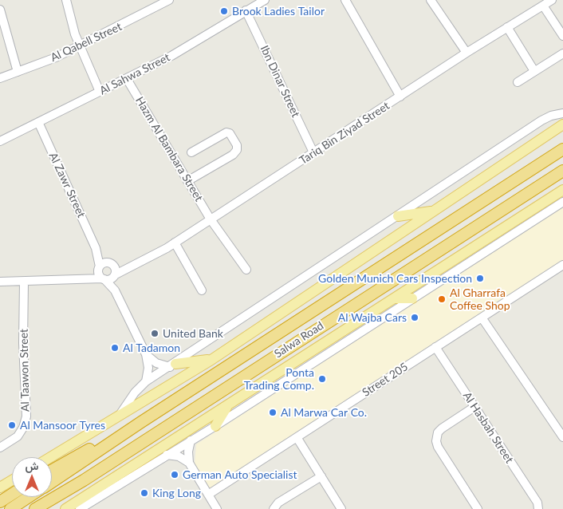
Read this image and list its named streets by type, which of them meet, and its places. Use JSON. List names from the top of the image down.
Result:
{
  "streets": {
    "highway": ["Salwa Road"],
    "street": [
      "Al Qabell Street",
      "Al Sahwa Street",
      "Ibn Dinar Street",
      "Tariq Bin Ziyad Street",
      "Hazm Al Bambara Street",
      "Al Zawr Street",
      "Al Taawon Street",
      "Street 205",
      "Al Hasbah Street"
    ]
  },
  "crossings": [
    ["Al Sahwa Street", "Ibn Dinar Street"],
    ["Al Sahwa Street", "Hazm Al Bambara Street"],
    ["Al Sahwa Street", "Al Zawr Street"],
    ["Ibn Dinar Street", "Tariq Bin Ziyad Street"],
    ["Tariq Bin Ziyad Street", "Hazm Al Bambara Street"],
    ["Tariq Bin Ziyad Street", "Al Zawr Street"],
    ["Street 205", "Al Hasbah Street"]
  ],
  "places": [
    "Brook Ladies Tailor",
    "Golden Munich Cars Inspection",
    "Al Gharrafa Coffee Shop",
    "Al Wajba Cars",
    "United Bank",
    "Al Tadamon",
    "Ponta Trading Comp.",
    "Al Marwa Car Co.",
    "Al Mansoor Tyres",
    "German Auto Specialist",
    "King Long"
  ],
  "north": "top"
}
